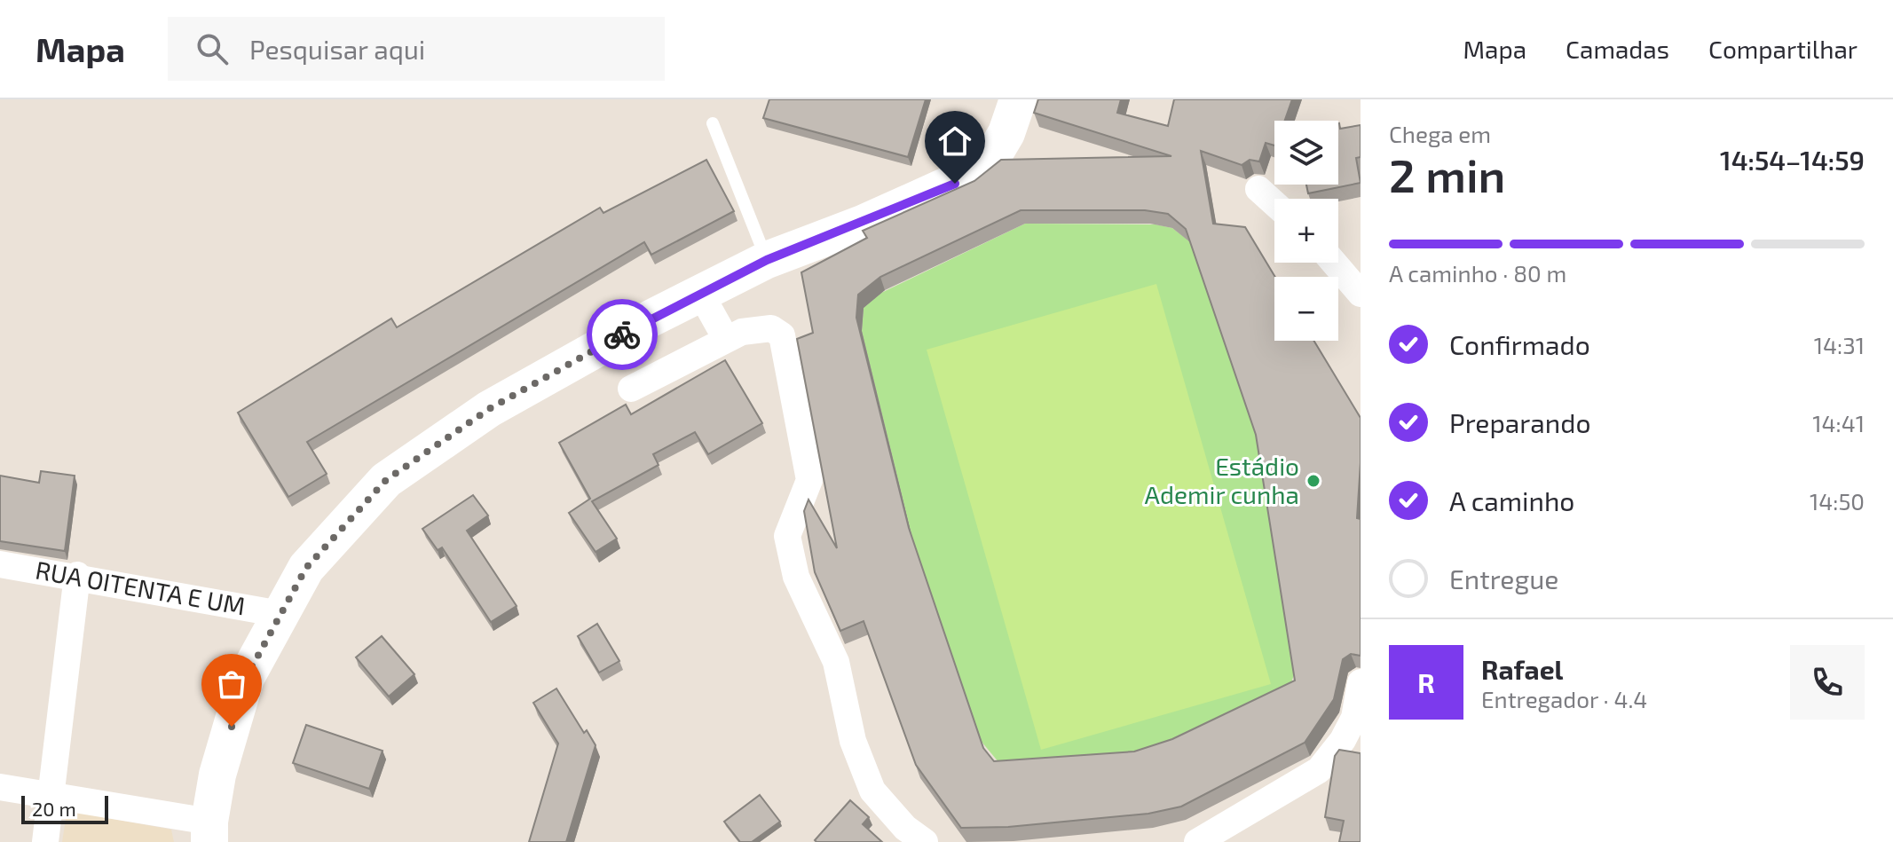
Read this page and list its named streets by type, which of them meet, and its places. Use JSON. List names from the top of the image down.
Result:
{
  "streets": {
    "street": ["RUA OITENTA E UM"]
  },
  "places": ["Estádio Ademir cunha"],
  "scale_bar": "20 m",
  "page": {
    "header": "Mapa",
    "search": "Pesquisar aqui",
    "nav": ["Mapa", "Camadas", "Compartilhar"],
    "heading": ["2 min", "Chega em", "14:54–14:59"],
    "panel": ["Rafael", "Entregador · 4.4"],
    "map_buttons": ["+", "−"],
    "bar": "A caminho · 80 m",
    "list": [
      ["Confirmado", "14:31"],
      ["Preparando", "14:41"],
      ["A caminho", "14:50"],
      "Entregue"
    ],
    "round": "R",
    "scale": "20 m"
  }
}
